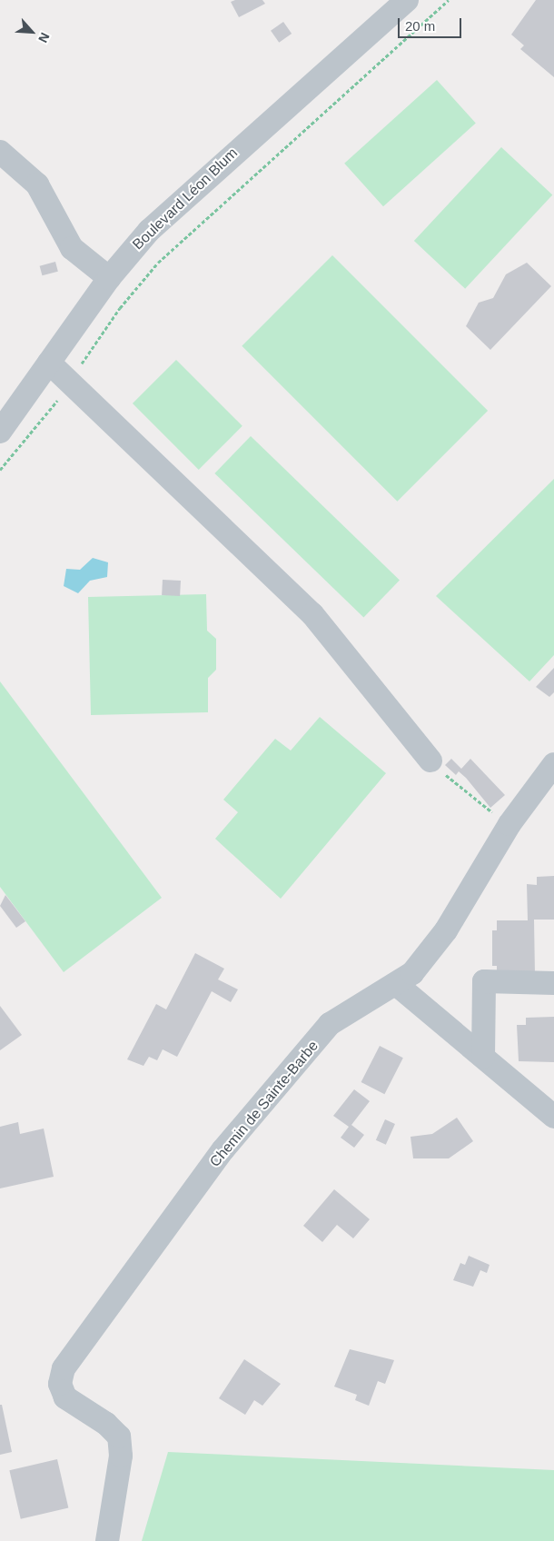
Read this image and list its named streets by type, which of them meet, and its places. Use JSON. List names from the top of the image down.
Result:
{
  "streets": {
    "street": ["Boulevard Léon Blum", "Chemin de Sainte-Barbe"]
  },
  "scale_bar": "20 m",
  "north": "bottom right"
}
